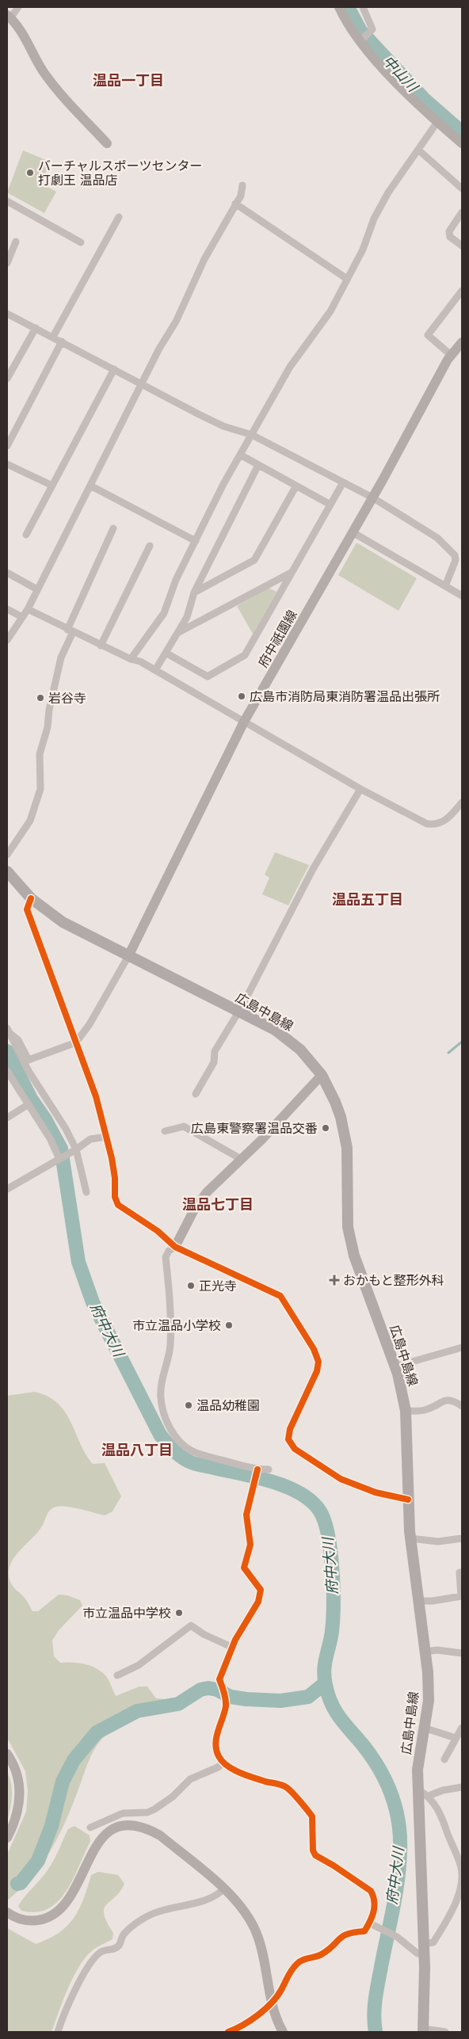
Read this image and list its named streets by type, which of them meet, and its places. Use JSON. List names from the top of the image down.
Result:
{
  "streets": {
    "main road": ["広島中島線"],
    "street": ["府中祇園線"]
  },
  "crossings": [
    ["府中祇園線", "広島中島線"]
  ],
  "districts": [
    "温品一丁目",
    "温品五丁目",
    "温品七丁目",
    "温品八丁目"
  ],
  "water": ["中山川", "府中大川"],
  "places": {
    "other": [
      "バーチャルスポーツセンター 打劇王 温品店",
      "広島市消防局東消防署温品出張所",
      "岩谷寺",
      "広島東警察署温品交番",
      "正光寺",
      "市立温品小学校",
      "温品幼稚園",
      "市立温品中学校"
    ],
    "health": ["おかもと整形外科"]
  }
}
